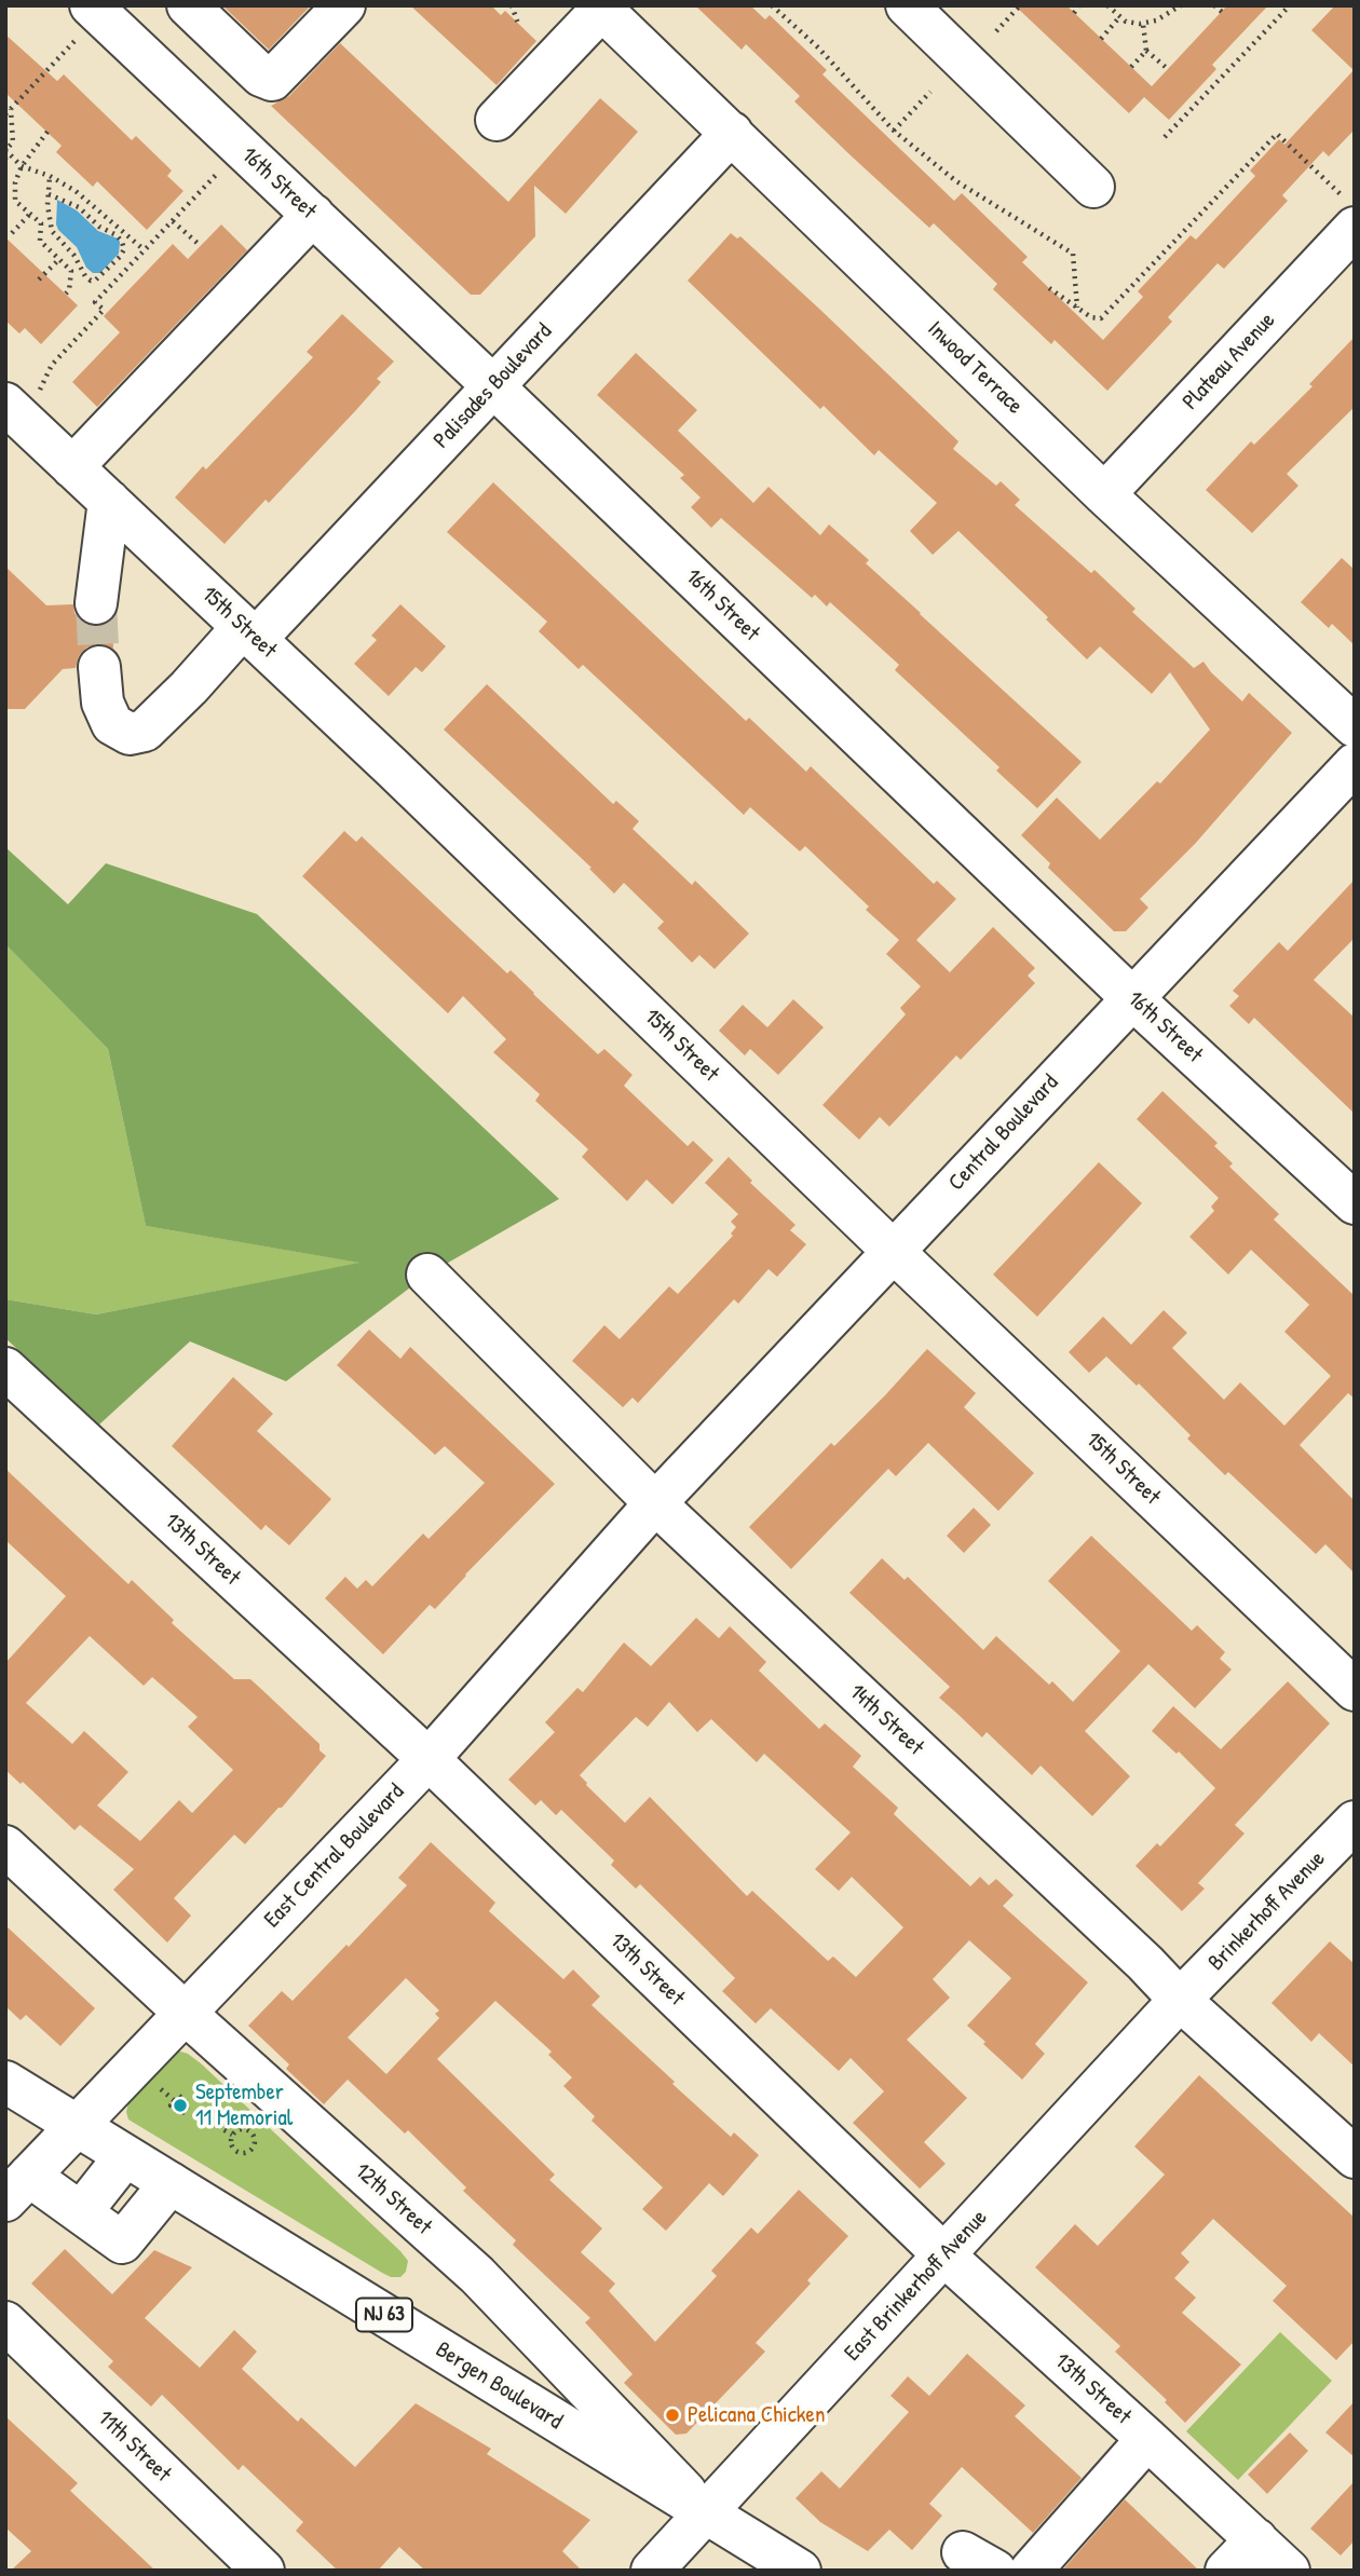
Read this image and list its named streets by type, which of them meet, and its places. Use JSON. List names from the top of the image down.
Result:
{
  "streets": {
    "street": [
      "16th Street",
      "Plateau Avenue",
      "Inwood Terrace",
      "Palisades Boulevard",
      "15th Street",
      "Central Boulevard",
      "13th Street",
      "14th Street",
      "East Central Boulevard",
      "Brinkerhoff Avenue",
      "12th Street",
      "East Brinkerhoff Avenue",
      "NJ 63",
      "Bergen Boulevard",
      "11th Street"
    ]
  },
  "crossings": [
    ["16th Street", "Palisades Boulevard"],
    ["16th Street", "Central Boulevard"],
    ["Plateau Avenue", "Inwood Terrace"],
    ["Inwood Terrace", "Palisades Boulevard"],
    ["Palisades Boulevard", "15th Street"],
    ["15th Street", "Central Boulevard"],
    ["Central Boulevard", "14th Street"],
    ["Central Boulevard", "East Central Boulevard"],
    ["13th Street", "East Central Boulevard"],
    ["13th Street", "East Brinkerhoff Avenue"],
    ["14th Street", "East Central Boulevard"],
    ["14th Street", "Brinkerhoff Avenue"],
    ["14th Street", "East Brinkerhoff Avenue"],
    ["East Central Boulevard", "12th Street"],
    ["East Central Boulevard", "Bergen Boulevard"],
    ["Brinkerhoff Avenue", "East Brinkerhoff Avenue"],
    ["12th Street", "East Brinkerhoff Avenue"],
    ["12th Street", "Bergen Boulevard"],
    ["East Brinkerhoff Avenue", "Bergen Boulevard"]
  ],
  "places": ["September 11 Memorial", "Pelicana Chicken"]
}
